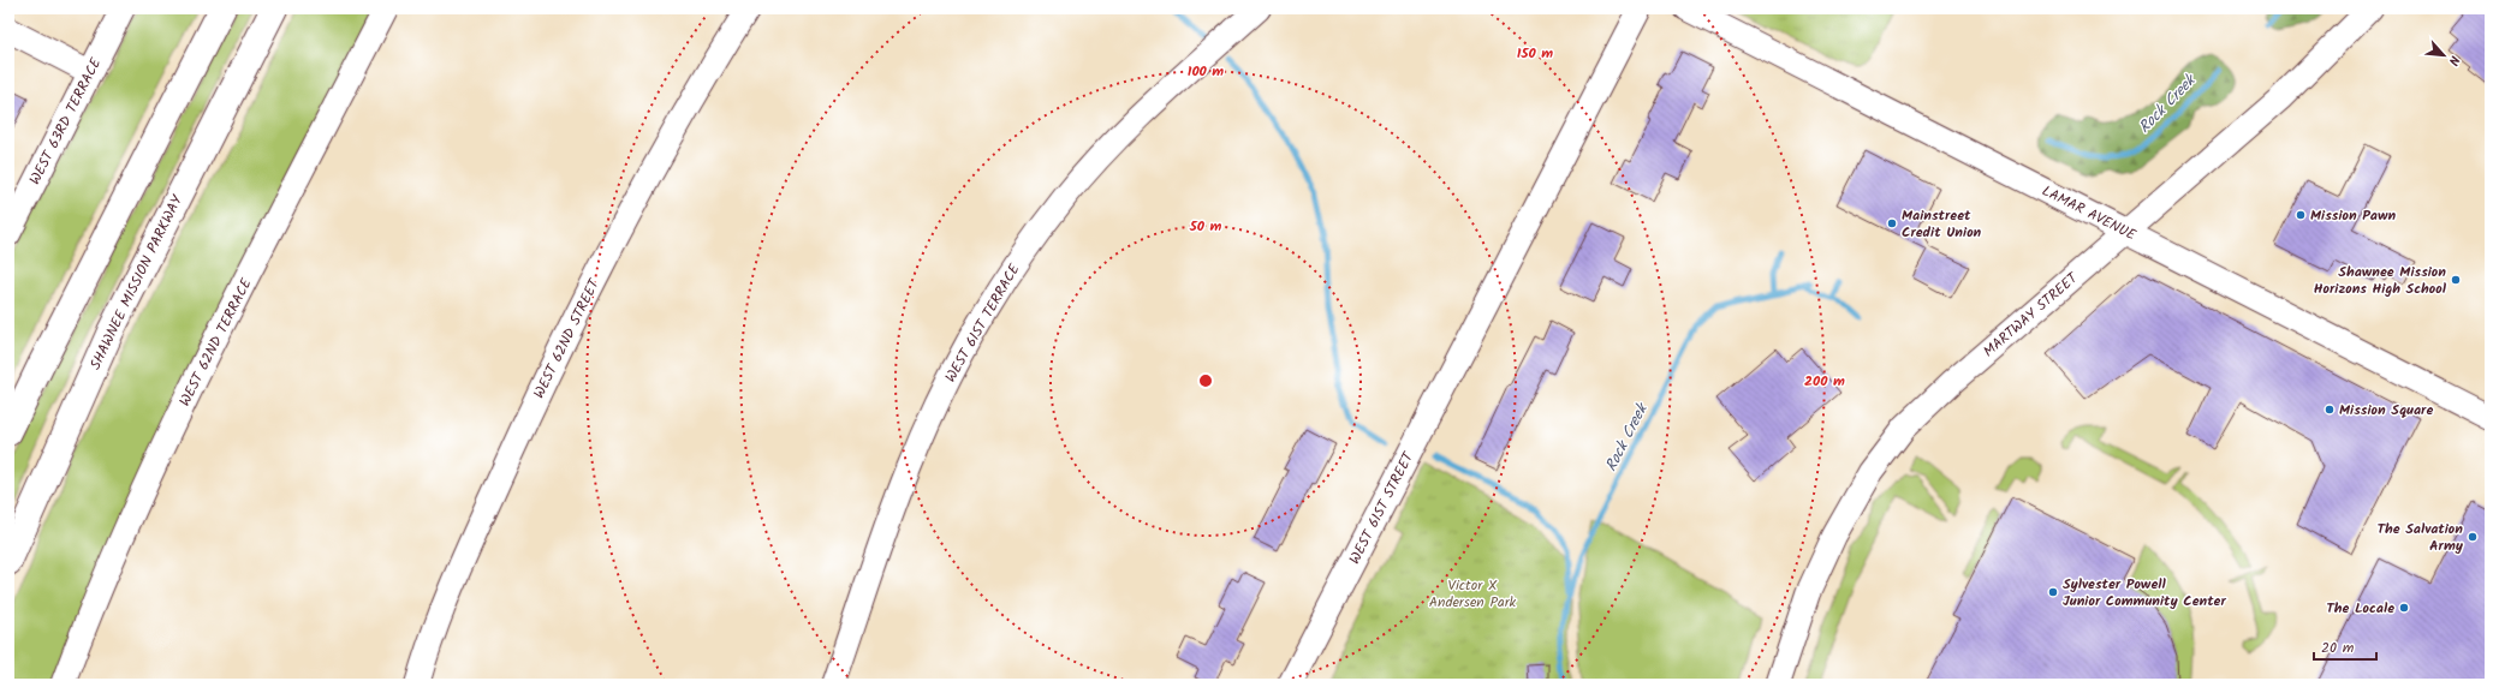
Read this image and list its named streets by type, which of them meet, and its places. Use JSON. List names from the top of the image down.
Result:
{
  "streets": {
    "highway": ["SHAWNEE MISSION PARKWAY"],
    "street": [
      "WEST 63RD TERRACE",
      "LAMAR AVENUE",
      "MARTWAY STREET",
      "WEST 61ST TERRACE",
      "WEST 62ND STREET",
      "WEST 62ND TERRACE",
      "WEST 61ST STREET"
    ]
  },
  "crossings": [
    ["LAMAR AVENUE", "MARTWAY STREET"]
  ],
  "water": ["Rock Creek"],
  "parks": ["Victor X Andersen Park"],
  "places": [
    "Mission Pawn",
    "Mainstreet Credit Union",
    "Shawnee Mission Horizons High School",
    "Mission Square",
    "The Salvation Army",
    "Sylvester Powell Junior Community Center",
    "The Locale"
  ],
  "scale_bar": "20 m",
  "north": "bottom right",
  "rings": [
    "150 m",
    "100 m",
    "50 m",
    "200 m"
  ]
}
